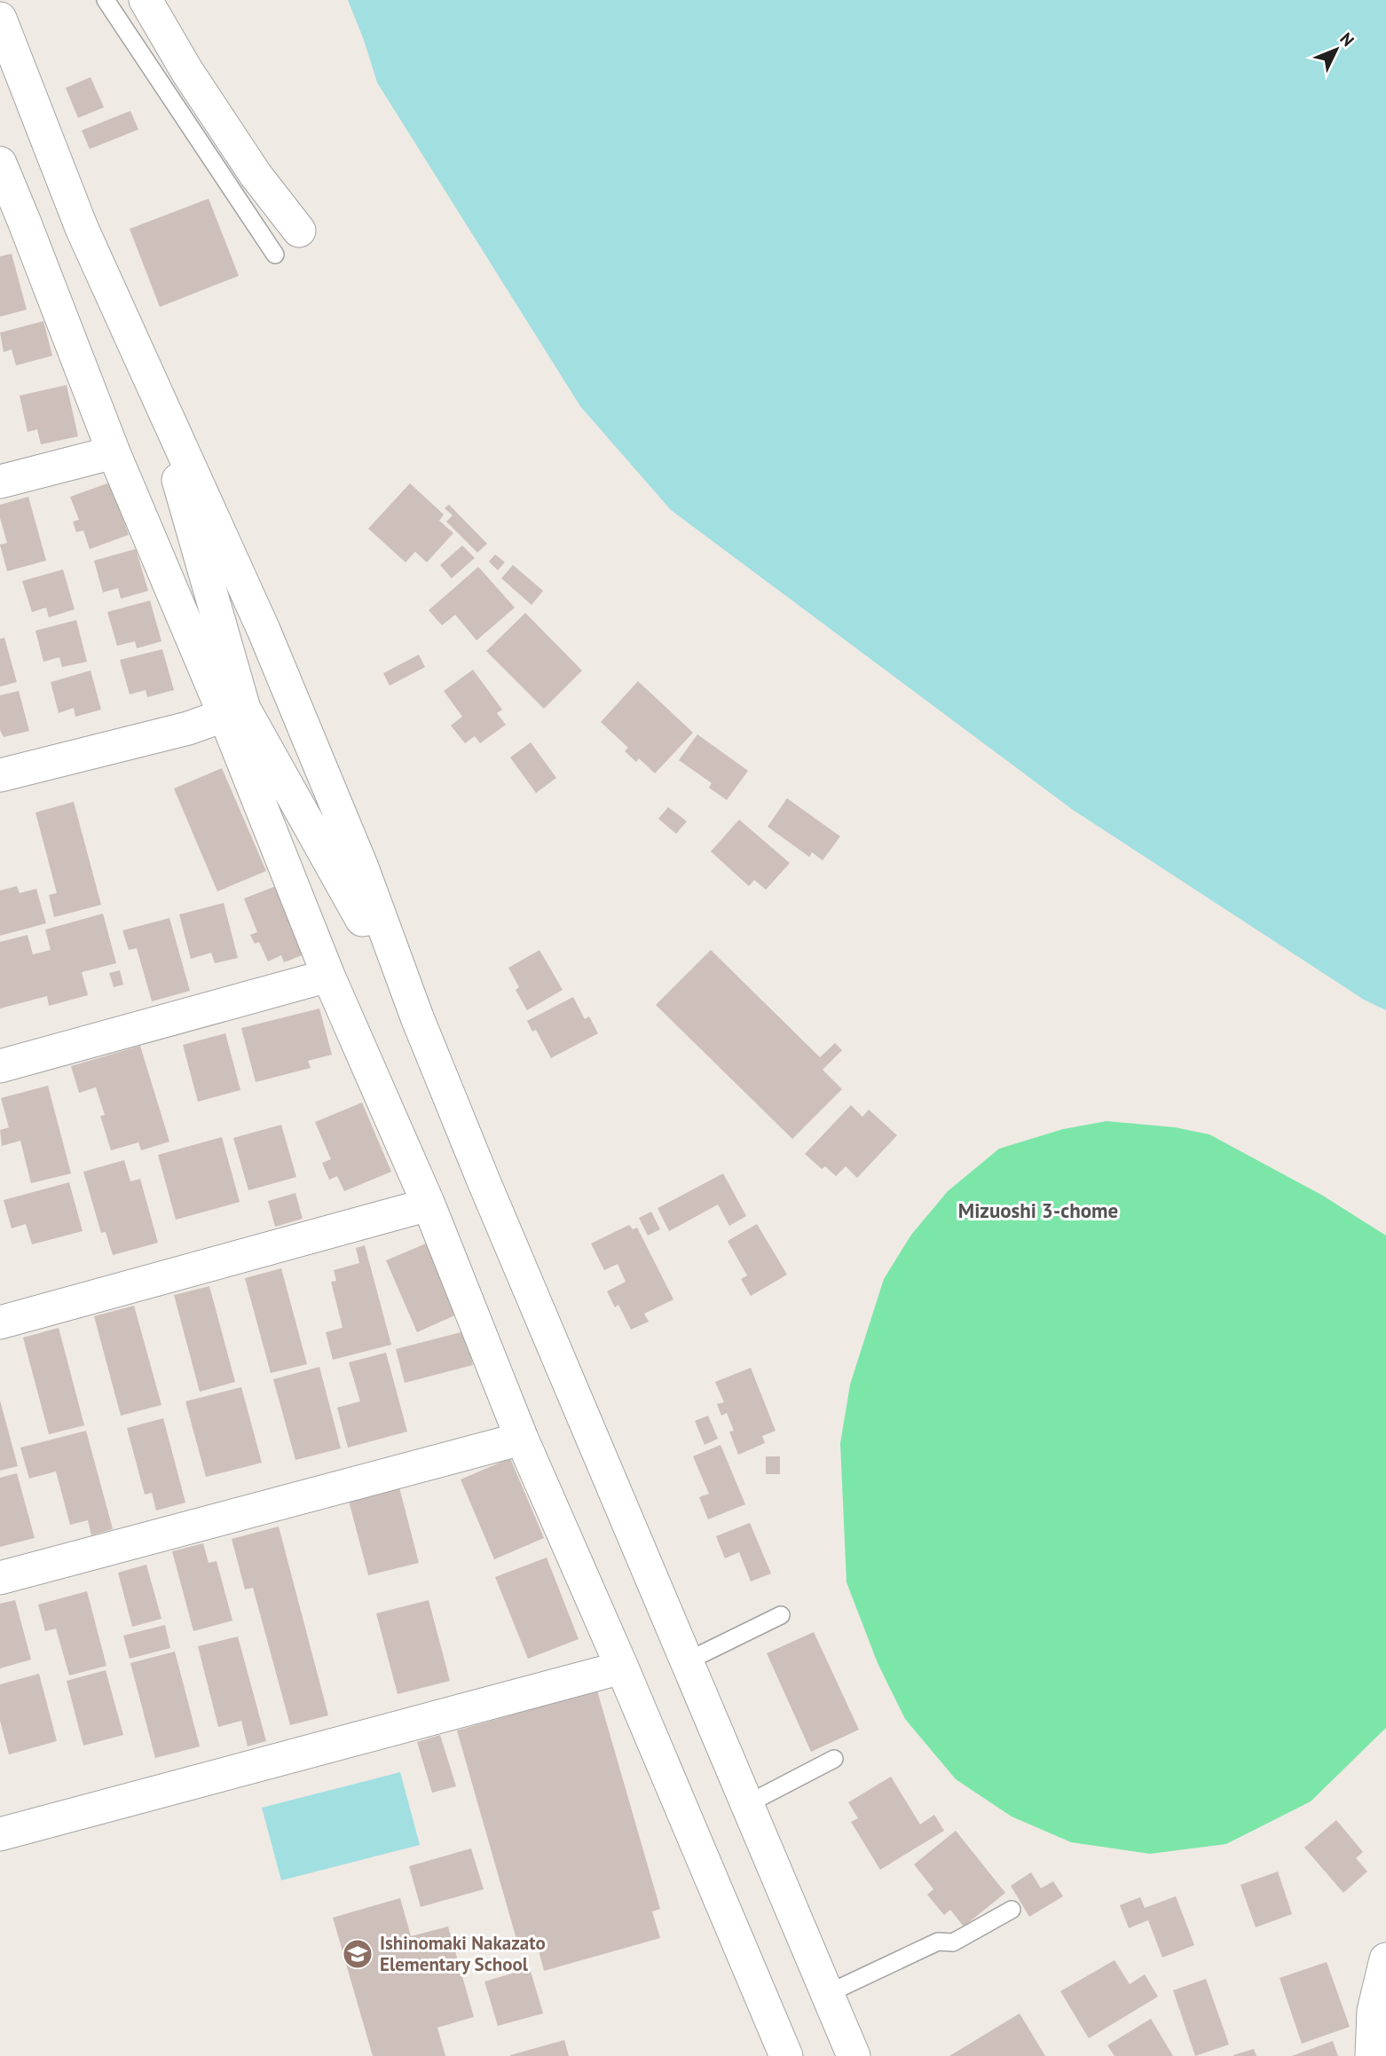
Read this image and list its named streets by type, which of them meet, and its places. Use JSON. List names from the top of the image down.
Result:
{
  "districts": ["Mizuoshi 3-chome"],
  "places": {
    "school or university": ["Ishinomaki Nakazato Elementary School"]
  },
  "north": "top right"
}
